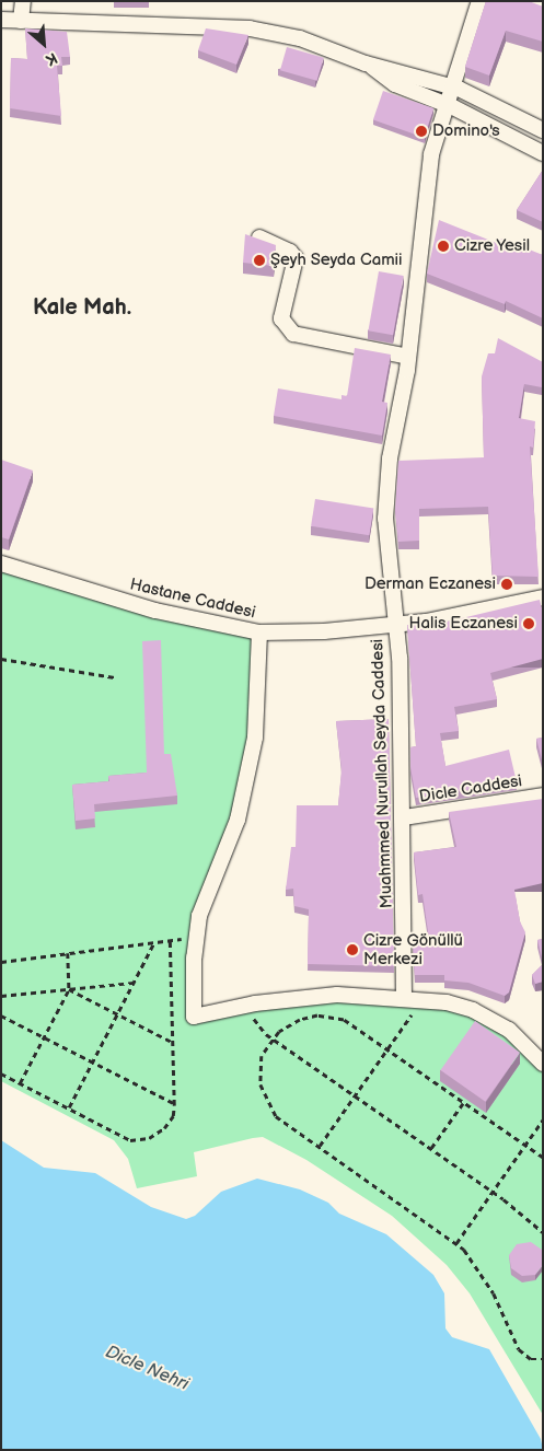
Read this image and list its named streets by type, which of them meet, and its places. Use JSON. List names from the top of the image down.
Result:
{
  "streets": {
    "street": ["Hastane Caddesi", "Muahmmed Nurullah Seyda Caddesi", "Dicle Caddesi"]
  },
  "crossings": [
    ["Hastane Caddesi", "Muahmmed Nurullah Seyda Caddesi"],
    ["Muahmmed Nurullah Seyda Caddesi", "Dicle Caddesi"]
  ],
  "districts": ["Kale Mah."],
  "water": ["Dicle Nehri"],
  "places": [
    "Domino's",
    "Cizre Yesil",
    "Şeyh Seyda Camii",
    "Derman Eczanesi",
    "Halis Eczanesi",
    "Cizre Gönüllü Merkezi"
  ],
  "north": "bottom right"
}
